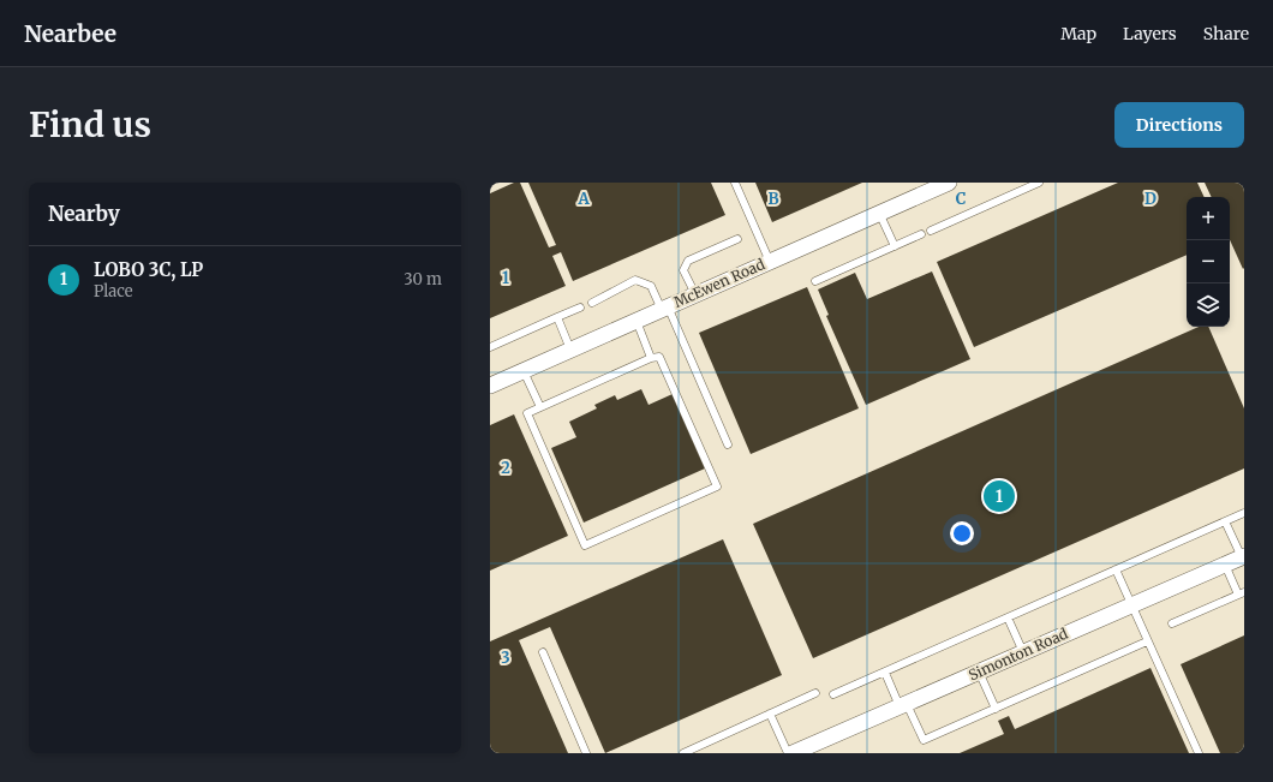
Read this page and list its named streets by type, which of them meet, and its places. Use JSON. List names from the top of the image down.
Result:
{
  "streets": {
    "street": ["McEwen Road", "Simonton Road"]
  },
  "page": {
    "header": "Nearbee",
    "nav": ["Map", "Layers", "Share"],
    "buttons": "Directions",
    "title": "Find us",
    "heading": "Nearby",
    "map_buttons": ["+", "−"],
    "list": [
      {
        "mark": "1",
        "name": "LOBO 3C, LP",
        "note": "Place",
        "value": "30 m"
      }
    ],
    "pins": "1"
  },
  "grid": {
    "columns": [
      "A",
      "B",
      "C",
      "D"
    ],
    "rows": ["1", "2", "3"]
  }
}
